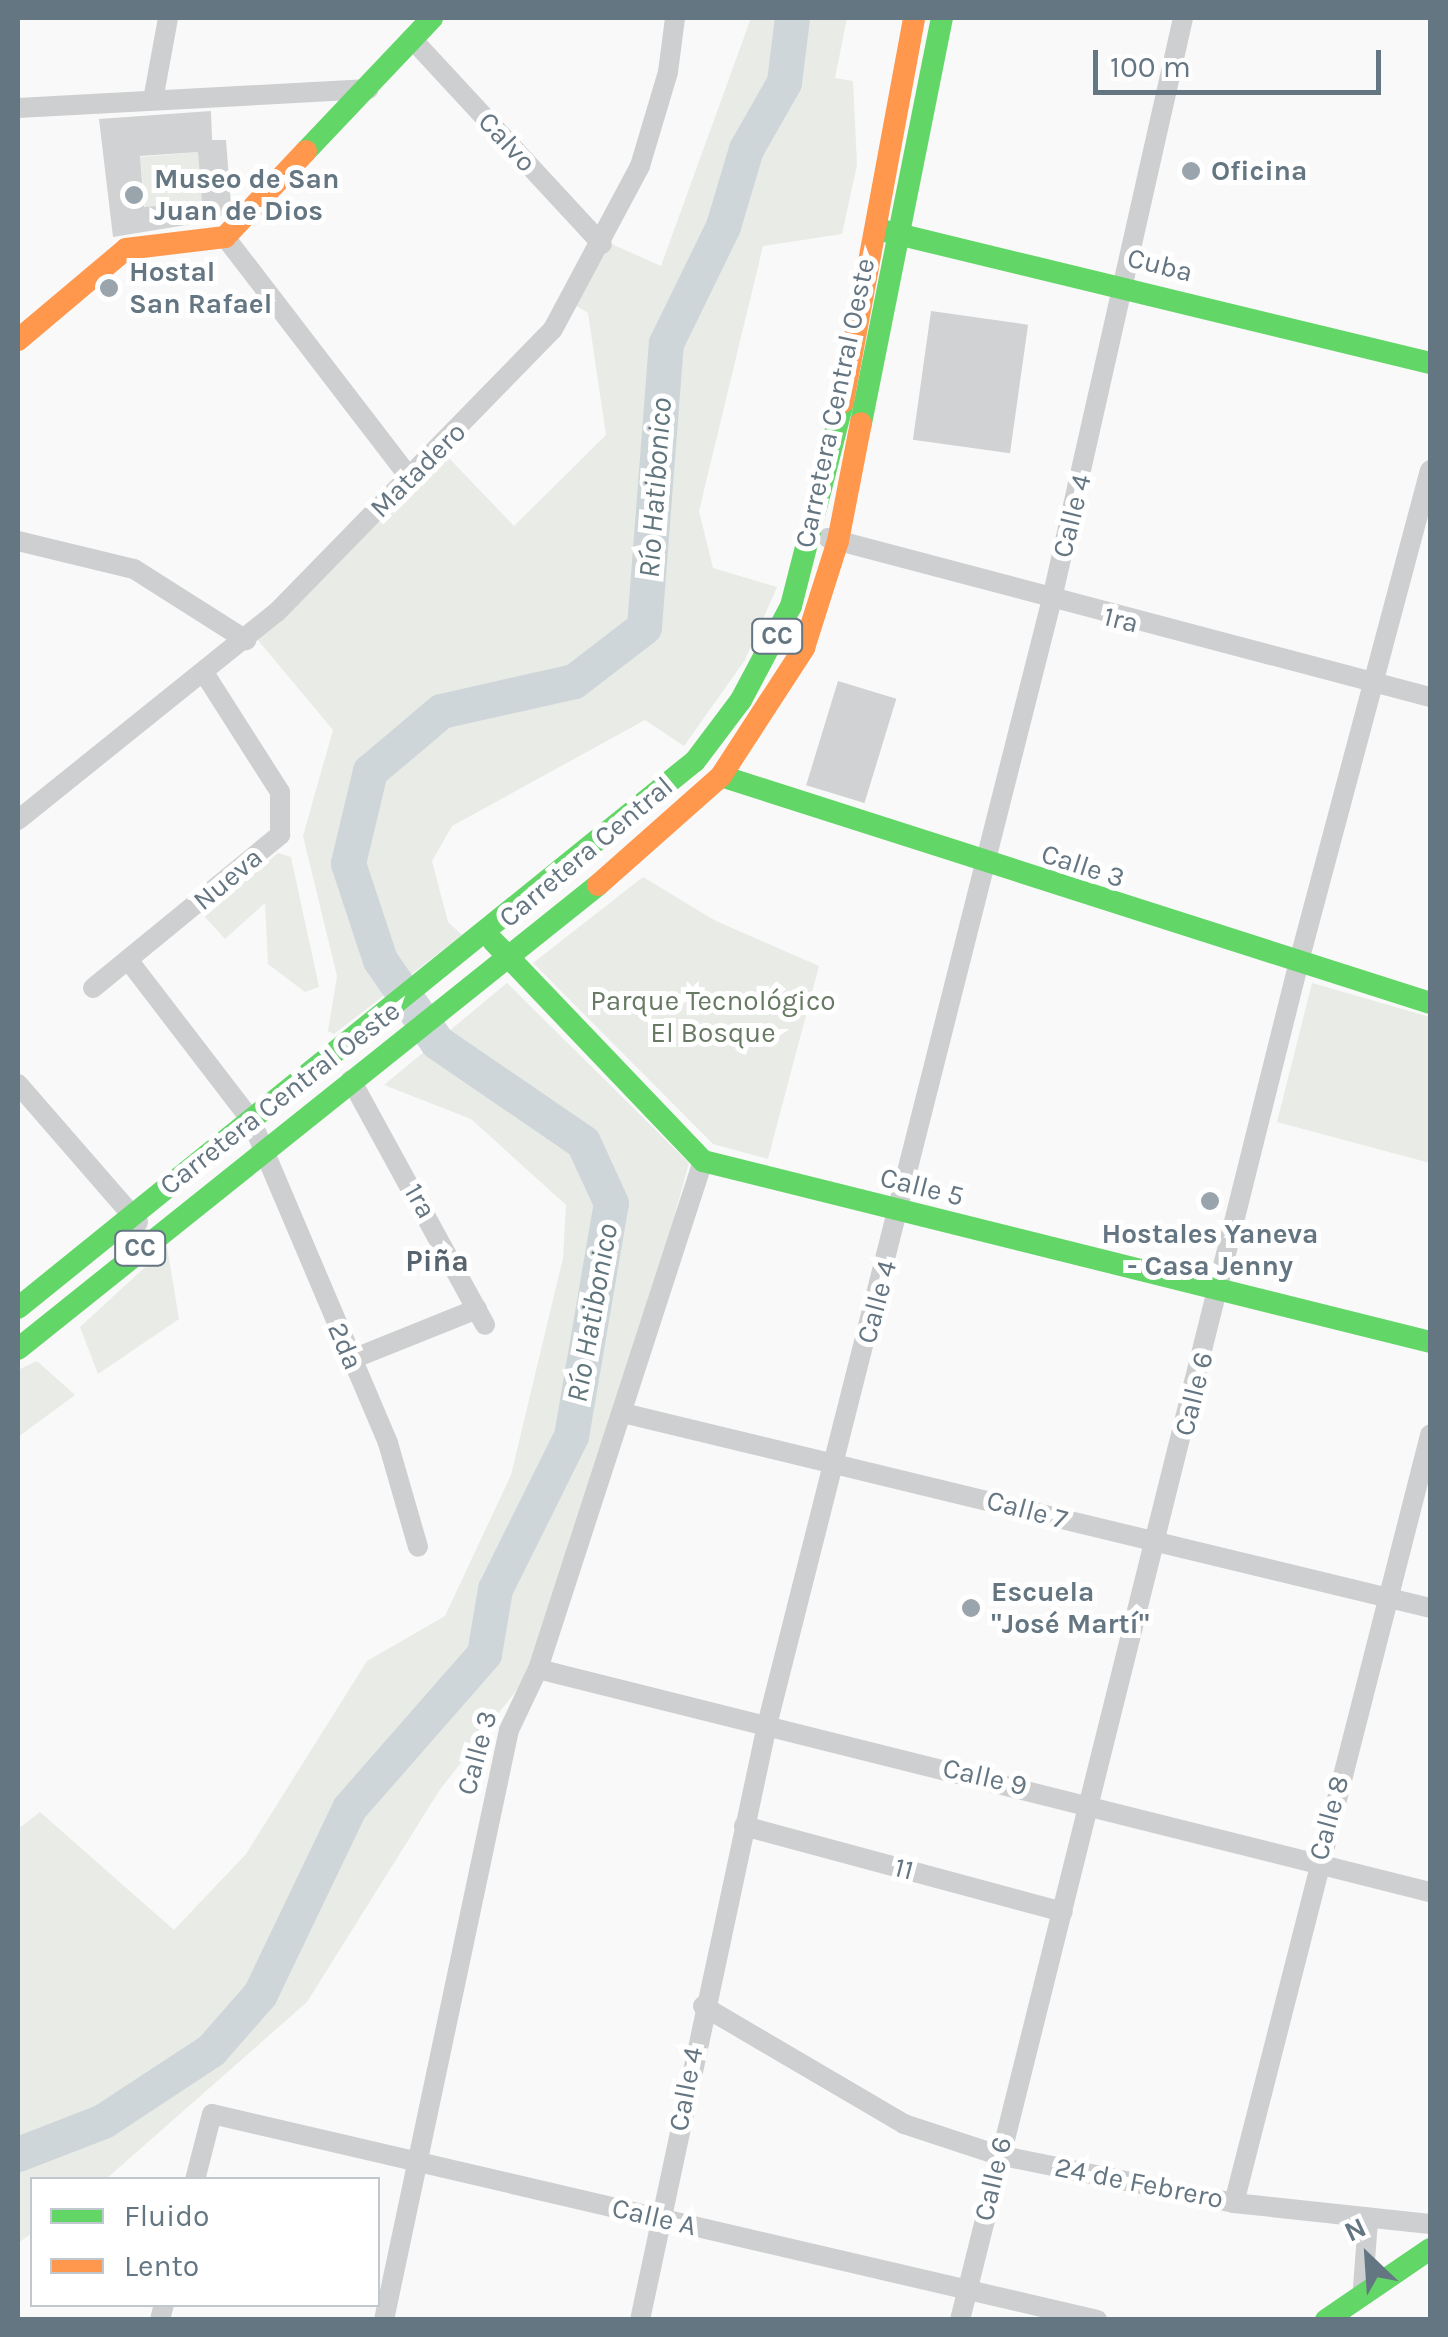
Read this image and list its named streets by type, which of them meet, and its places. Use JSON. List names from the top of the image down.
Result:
{
  "streets": {
    "main road": [
      "Cuba",
      "Carretera Central Oeste",
      "CC",
      "Carretera Central",
      "Calle 3",
      "Calle 5"
    ],
    "street": [
      "Calvo",
      "Matadero",
      "Calle 4",
      "1ra",
      "Nueva",
      "2da",
      "Calle 6",
      "Calle 7",
      "Calle 9",
      "Calle 8",
      "11",
      "24 de Febrero",
      "Calle A"
    ]
  },
  "crossings": [
    ["Calvo", "Matadero"],
    ["Cuba", "Carretera Central Oeste"],
    ["Cuba", "Calle 4"],
    ["Cuba", "CC"],
    ["Carretera Central Oeste", "1ra"],
    ["Carretera Central Oeste", "CC"],
    ["Carretera Central Oeste", "Carretera Central"],
    ["Carretera Central Oeste", "Calle 3"],
    ["Carretera Central Oeste", "2da"],
    ["Matadero", "Nueva"],
    ["Calle 4", "1ra"],
    ["Calle 4", "Calle 3"],
    ["Calle 4", "Calle 5"],
    ["Calle 4", "Calle 7"],
    ["Calle 4", "Calle 9"],
    ["Calle 4", "11"],
    ["Calle 4", "24 de Febrero"],
    ["Calle 4", "Calle A"],
    ["1ra", "2da"],
    ["1ra", "Calle 6"],
    ["Carretera Central", "Calle 3"],
    ["Calle 3", "Calle 5"],
    ["Calle 3", "Calle 6"],
    ["Calle 3", "Calle 7"],
    ["Calle 3", "Calle 9"],
    ["Calle 3", "Calle A"],
    ["Calle 5", "Calle 6"],
    ["Calle 6", "Calle 7"],
    ["Calle 6", "Calle 9"],
    ["Calle 6", "11"],
    ["Calle 6", "24 de Febrero"],
    ["Calle 6", "Calle A"],
    ["Calle 7", "Calle 8"],
    ["Calle 9", "Calle 8"],
    ["Calle 8", "24 de Febrero"]
  ],
  "districts": ["Piña"],
  "water": ["Río Hatibonico"],
  "parks": ["Parque Tecnológico El Bosque"],
  "places": [
    "Oficina",
    "Museo de San Juan de Dios",
    "Hostal San Rafael",
    "Hostales Yaneva - Casa Jenny",
    "Escuela \"José Martí\""
  ],
  "legend": ["Fluido", "Lento"],
  "scale_bar": "100 m",
  "north": "top left"
}
